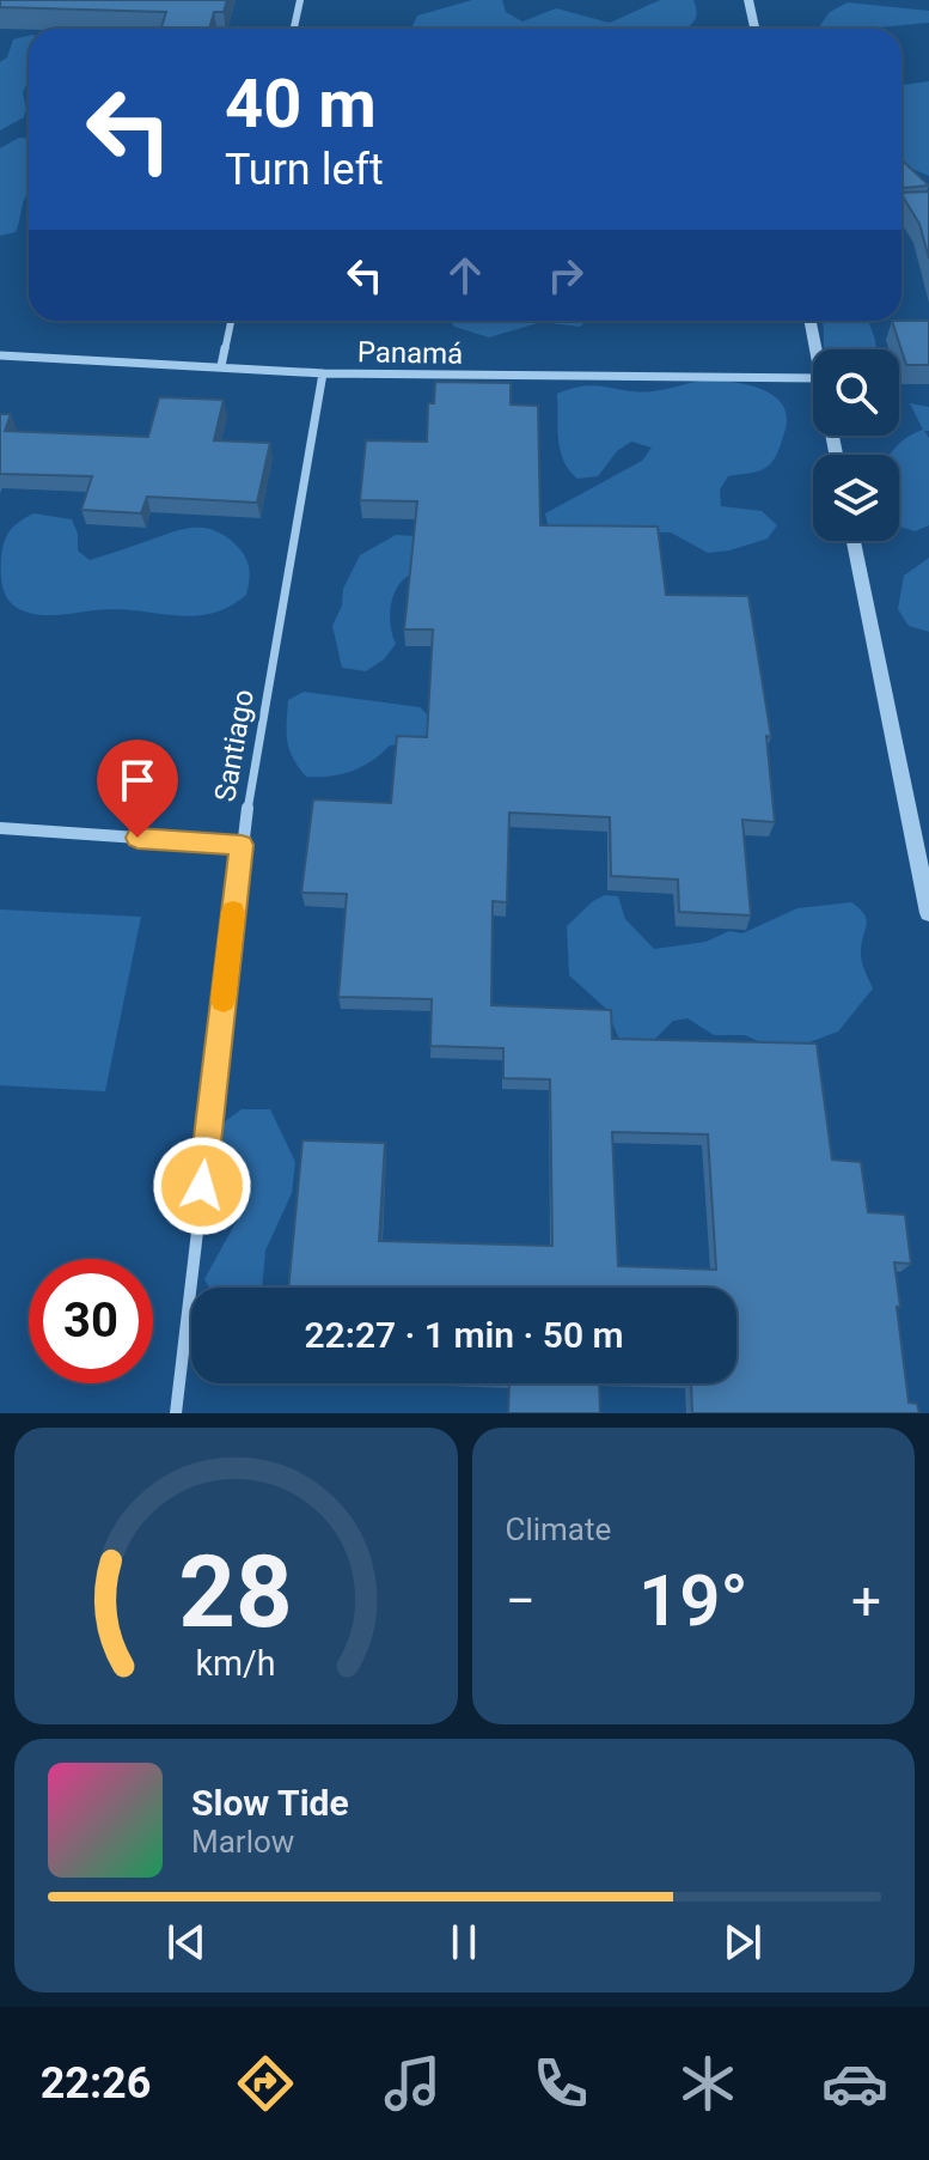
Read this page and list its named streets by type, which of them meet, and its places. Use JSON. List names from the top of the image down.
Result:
{
  "streets": {
    "street": ["Panamá", "Santiago"]
  },
  "crossings": [
    ["Panamá", "Santiago"]
  ],
  "page": {
    "turn": ["40 m", "Turn left"],
    "limit": "30",
    "trip": "22:27 · 1 min · 50 m",
    "tile": "Climate",
    "heat": ["−", "19°", "+"],
    "song": ["Slow Tide", "Marlow"],
    "tabs": "22:26",
    "gauge": ["28", "km/h"]
  }
}
